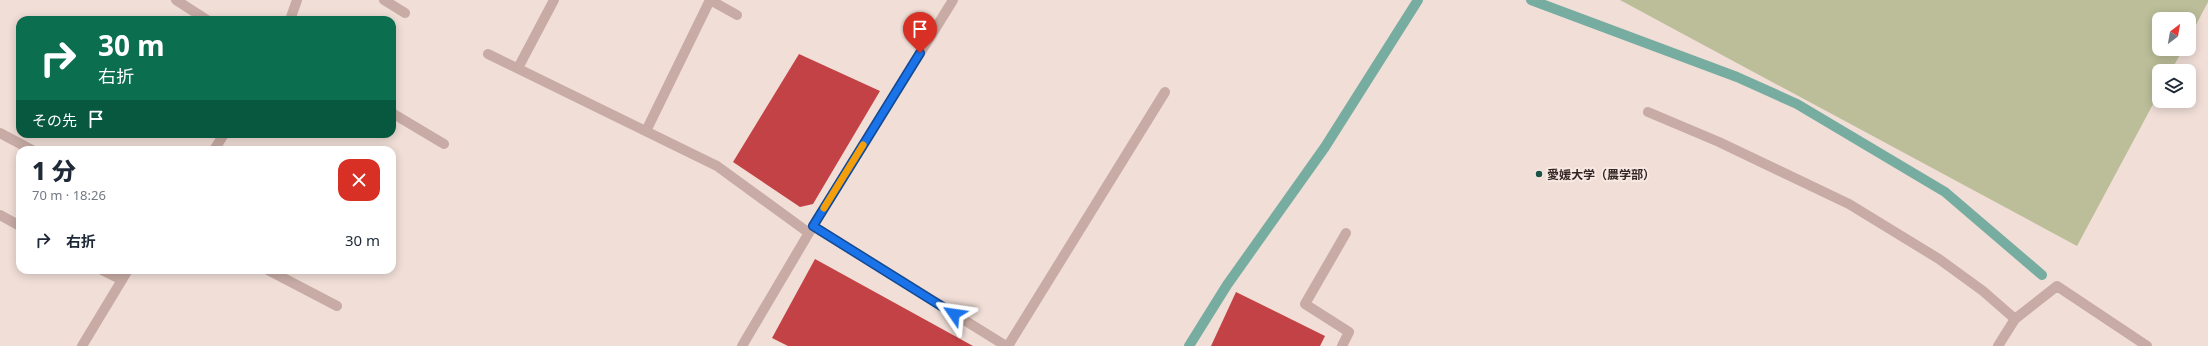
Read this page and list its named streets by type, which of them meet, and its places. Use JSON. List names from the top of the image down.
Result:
{
  "places": ["愛媛大学（農学部）"],
  "north": "top right",
  "page": {
    "turn": ["30 m", "右折"],
    "then": "その先",
    "heading": ["1 分", "70 m · 18:26"],
    "list": [
      {
        "name": "右折",
        "value": "30 m"
      }
    ]
  }
}
